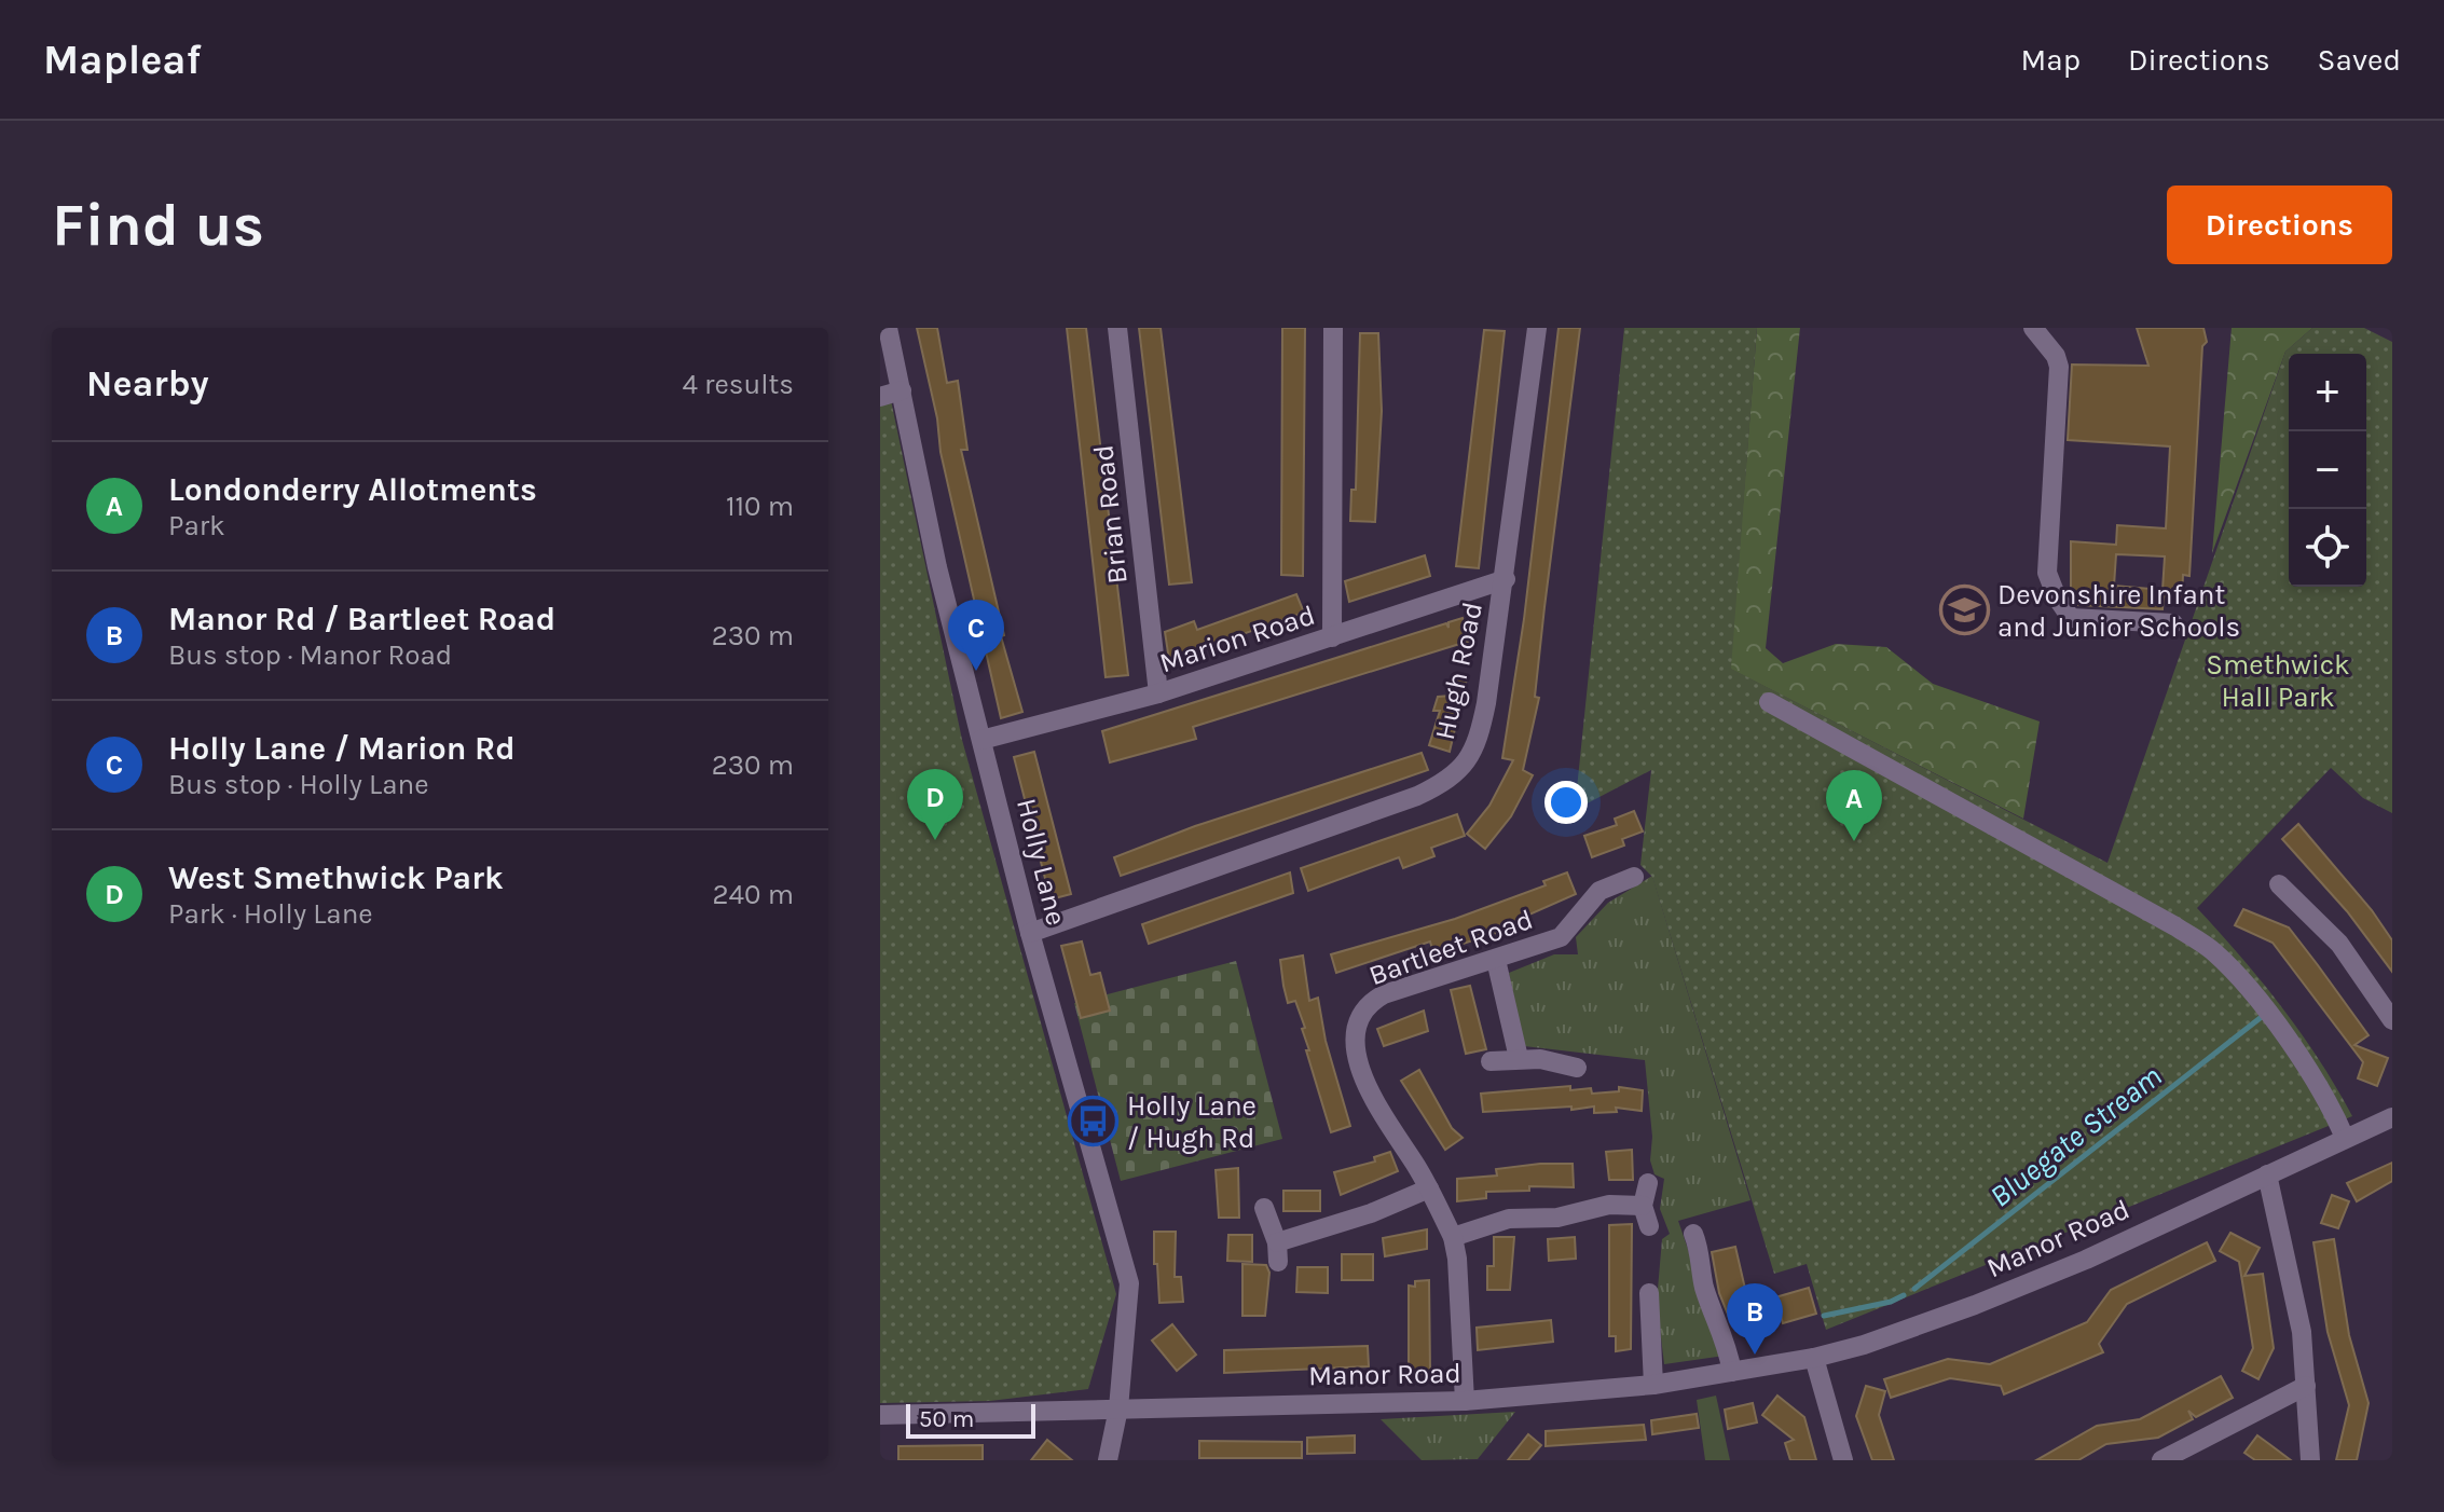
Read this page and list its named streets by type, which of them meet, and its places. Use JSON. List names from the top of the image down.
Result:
{
  "streets": {
    "street": [
      "Brian Road",
      "Marion Road",
      "Hugh Road",
      "Holly Lane",
      "Bartleet Road",
      "Manor Road"
    ]
  },
  "crossings": [
    ["Brian Road", "Marion Road"],
    ["Marion Road", "Hugh Road"],
    ["Marion Road", "Holly Lane"],
    ["Hugh Road", "Holly Lane"],
    ["Holly Lane", "Manor Road"],
    ["Bartleet Road", "Manor Road"]
  ],
  "water": ["Bluegate Stream"],
  "parks": ["Smethwick Hall Park"],
  "places": {
    "school or university": ["Devonshire Infant and Junior Schools"],
    "bus stop": ["Holly Lane / Hugh Rd"]
  },
  "scale_bar": "50 m",
  "page": {
    "header": "Mapleaf",
    "nav": ["Map", "Directions", "Saved"],
    "buttons": "Directions",
    "title": "Find us",
    "heading": ["Nearby", "4 results"],
    "map_buttons": ["+", "−"],
    "list": [
      {
        "mark": "A",
        "name": "Londonderry Allotments",
        "note": "Park",
        "value": "110 m"
      },
      {
        "mark": "B",
        "name": "Manor Rd / Bartleet Road",
        "note": "Bus stop · Manor Road",
        "value": "230 m"
      },
      {
        "mark": "C",
        "name": "Holly Lane / Marion Rd",
        "note": "Bus stop · Holly Lane",
        "value": "230 m"
      },
      {
        "mark": "D",
        "name": "West Smethwick Park",
        "note": "Park · Holly Lane",
        "value": "240 m"
      }
    ],
    "pins": [
      "C",
      "D",
      "A",
      "B"
    ],
    "scale": "50 m"
  }
}
